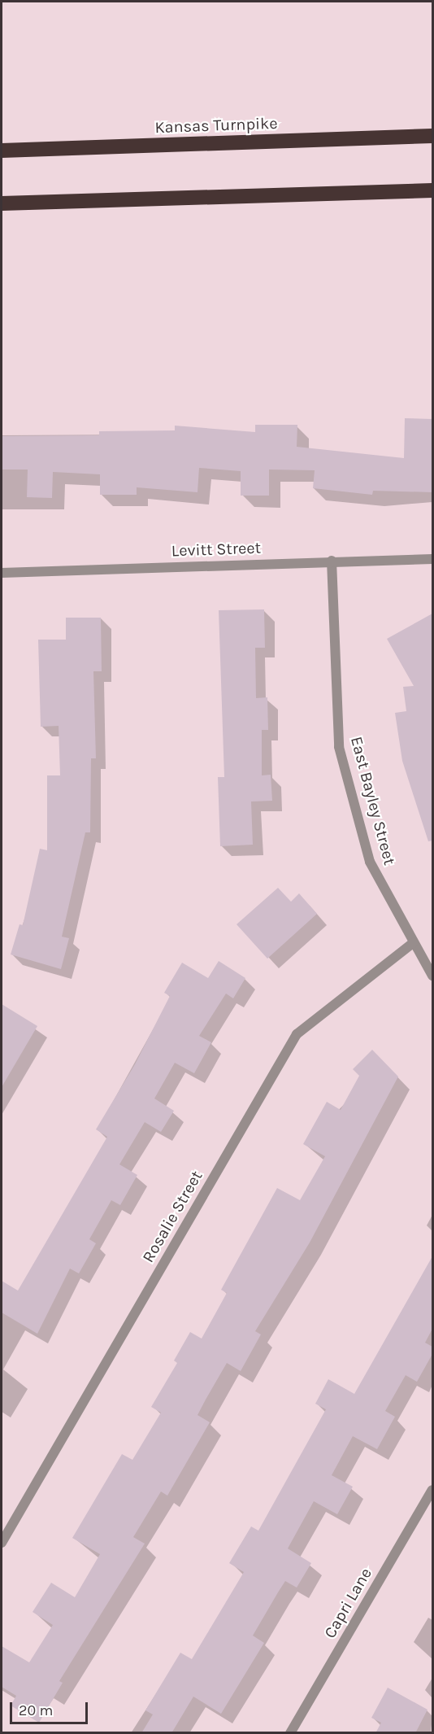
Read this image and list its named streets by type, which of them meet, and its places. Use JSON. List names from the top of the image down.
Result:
{
  "streets": {
    "highway": ["Kansas Turnpike"],
    "street": [
      "Levitt Street",
      "East Bayley Street",
      "Rosalie Street",
      "Capri Lane"
    ]
  },
  "crossings": [
    ["Levitt Street", "East Bayley Street"],
    ["East Bayley Street", "Rosalie Street"]
  ],
  "scale_bar": "20 m"
}
